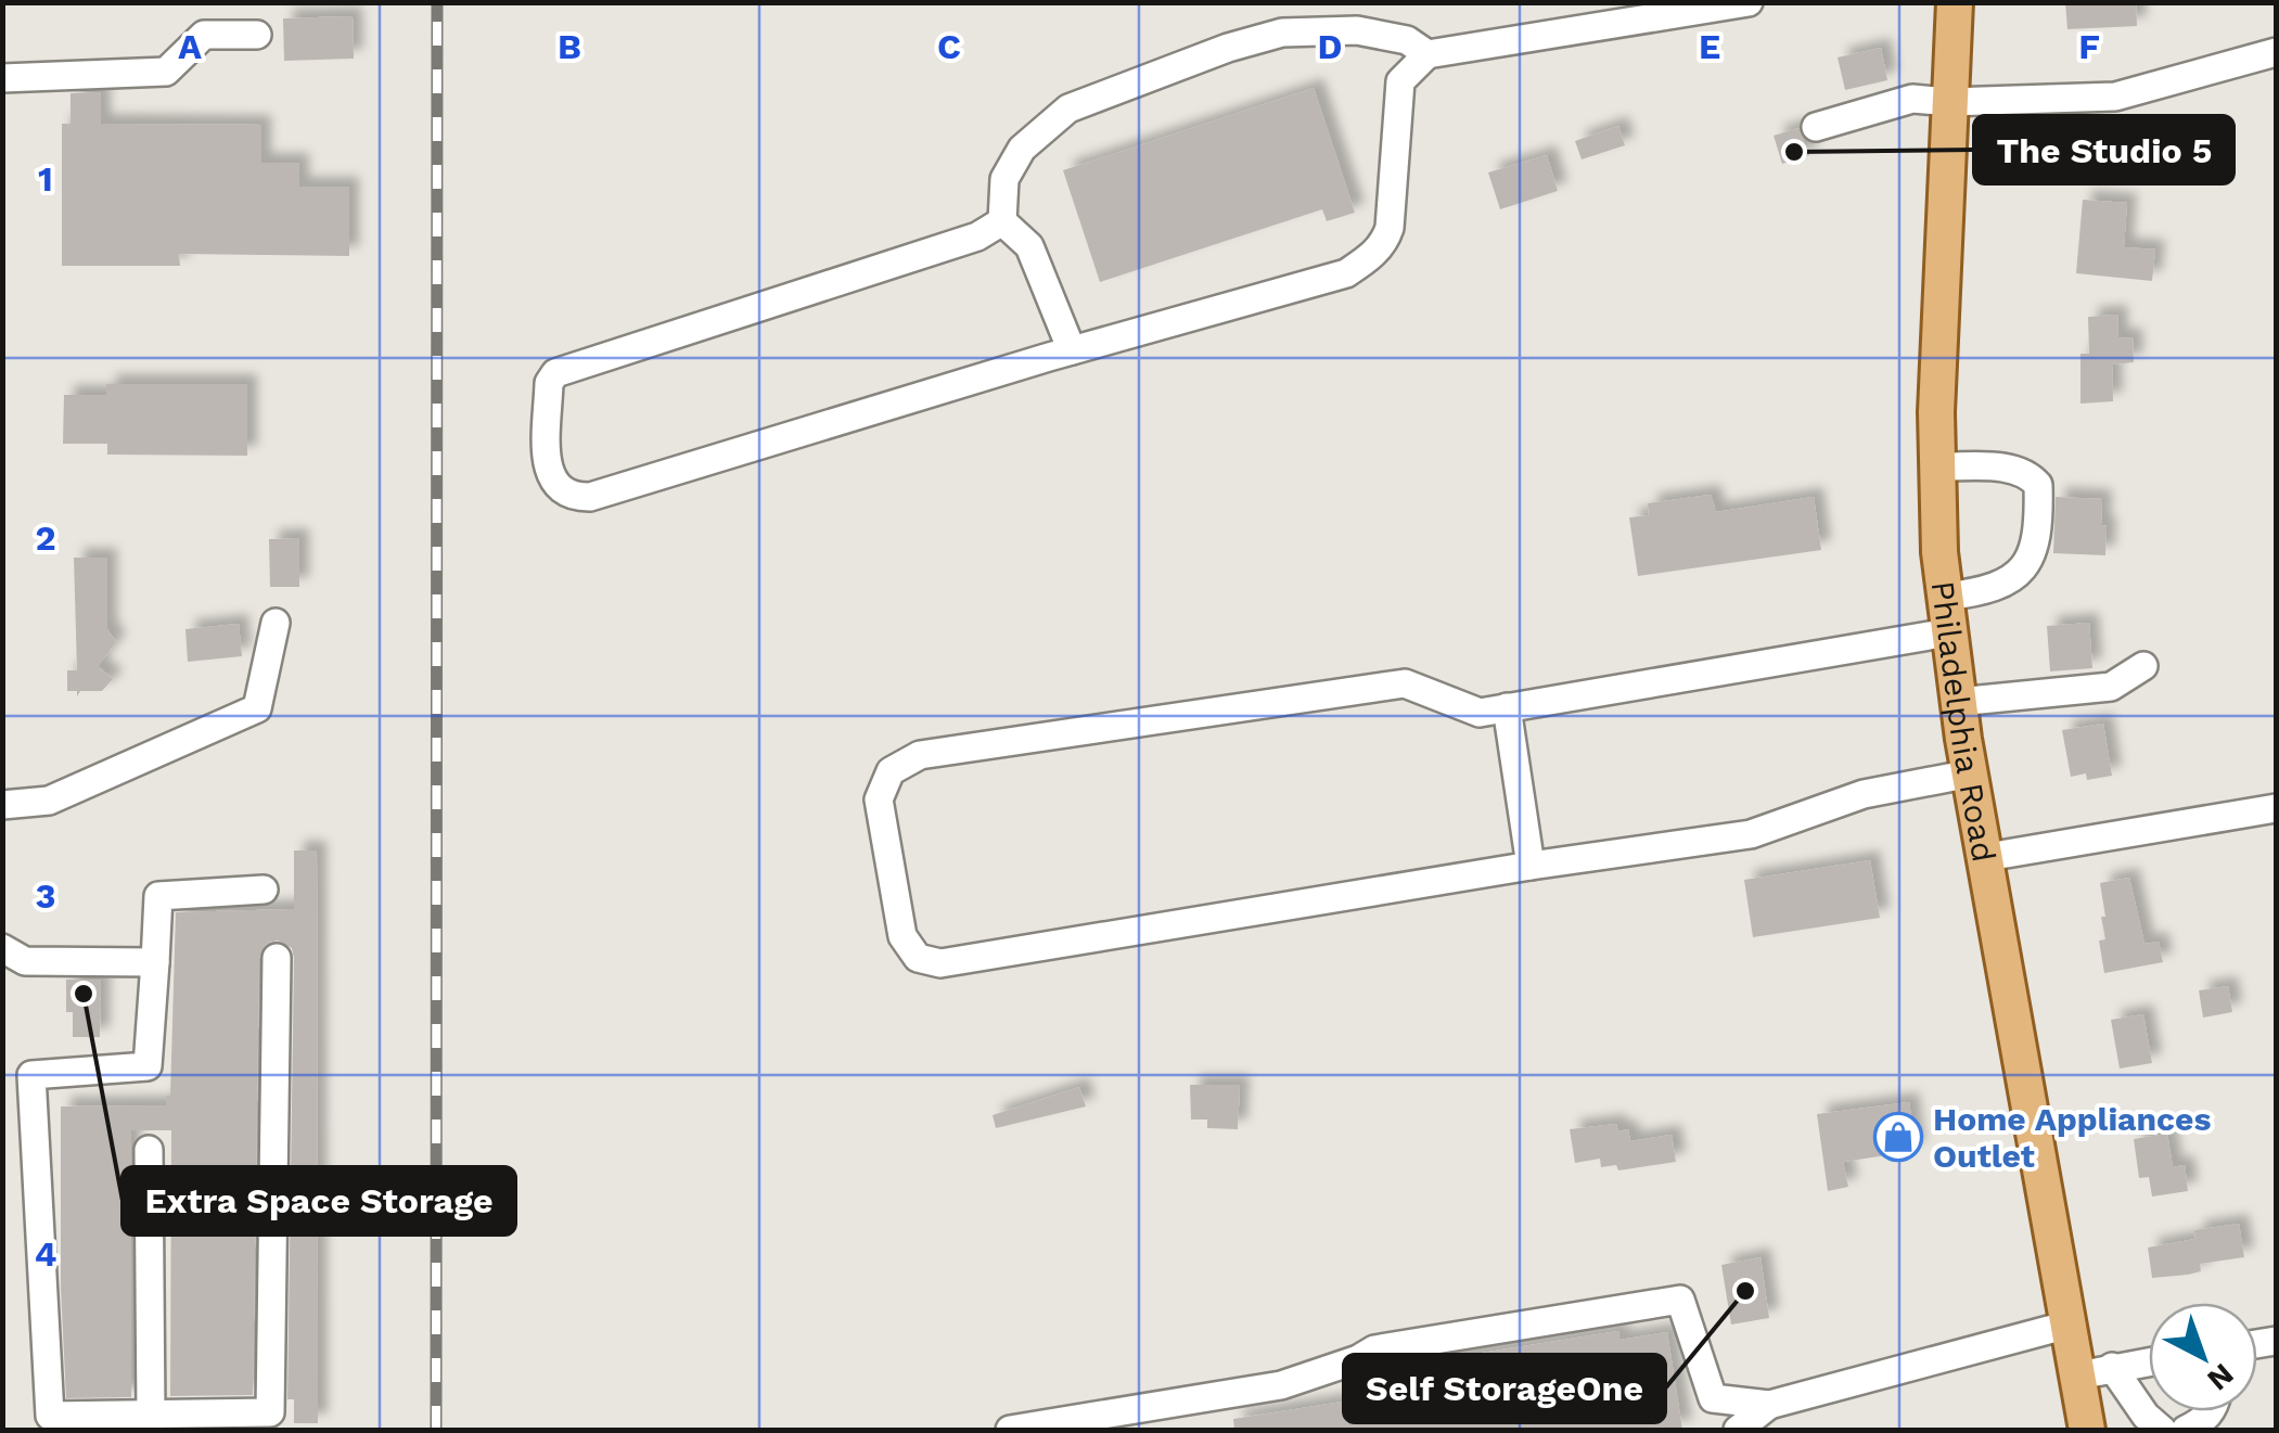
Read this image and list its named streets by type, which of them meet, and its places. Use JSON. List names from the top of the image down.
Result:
{
  "streets": {
    "main road": ["Philadelphia Road"]
  },
  "places": {
    "other": ["The Studio 5", "Extra Space Storage", "Self StorageOne"],
    "shop": ["Home Appliances Outlet"]
  },
  "north": "bottom right",
  "grid": {
    "columns": [
      "A",
      "B",
      "C",
      "D",
      "E",
      "F"
    ],
    "rows": [
      "1",
      "2",
      "3",
      "4"
    ]
  }
}
